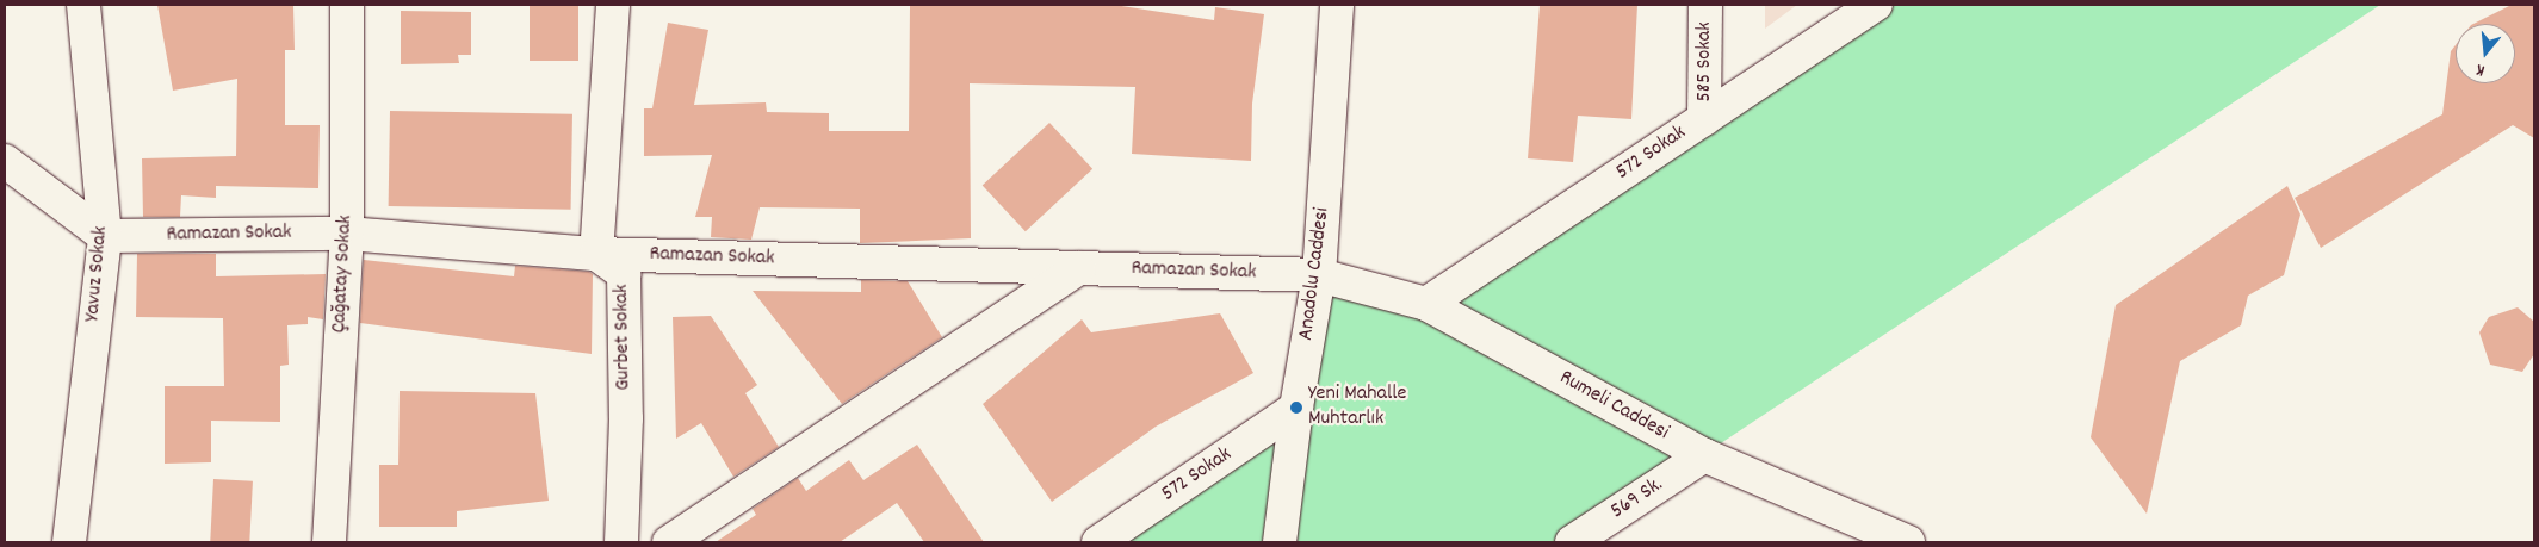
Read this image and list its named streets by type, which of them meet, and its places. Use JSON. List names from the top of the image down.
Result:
{
  "streets": {
    "street": [
      "585 Sokak",
      "572 Sokak",
      "Ramazan Sokak",
      "Yavuz Sokak",
      "Çağatay Sokak",
      "Anadolu Caddesi",
      "Gurbet Sokak",
      "Rumeli Caddesi",
      "569 Sk."
    ]
  },
  "crossings": [
    ["585 Sokak", "572 Sokak"],
    ["572 Sokak", "Anadolu Caddesi"],
    ["572 Sokak", "Rumeli Caddesi"],
    ["Ramazan Sokak", "Yavuz Sokak"],
    ["Ramazan Sokak", "Çağatay Sokak"],
    ["Ramazan Sokak", "Anadolu Caddesi"],
    ["Ramazan Sokak", "Gurbet Sokak"],
    ["Ramazan Sokak", "Rumeli Caddesi"],
    ["Anadolu Caddesi", "Rumeli Caddesi"],
    ["Rumeli Caddesi", "569 Sk."]
  ],
  "places": ["Yeni Mahalle Muhtarlık"],
  "north": "bottom"
}
